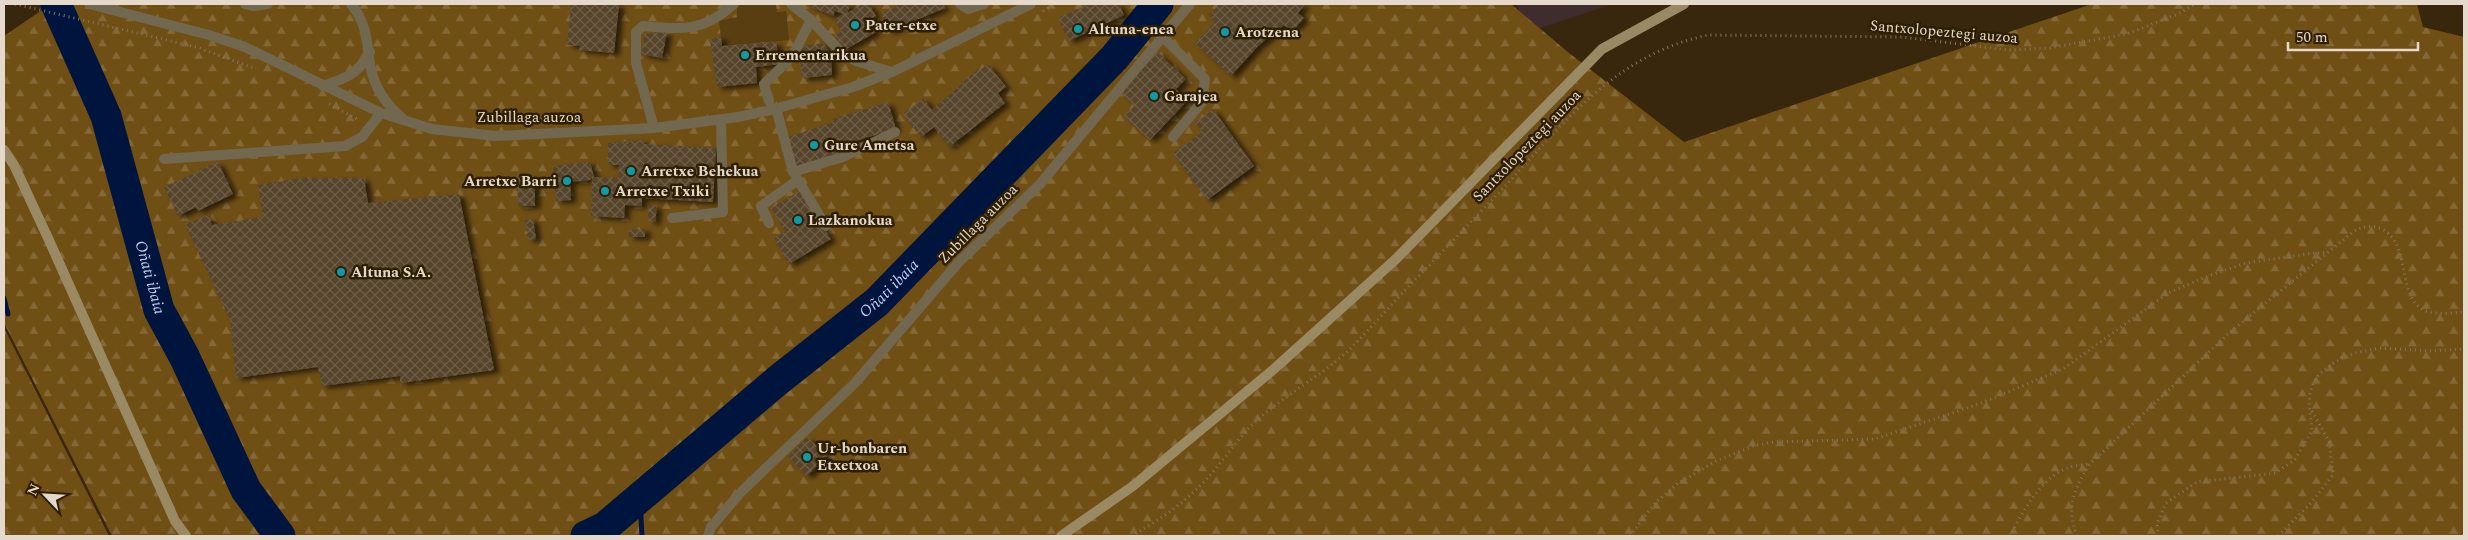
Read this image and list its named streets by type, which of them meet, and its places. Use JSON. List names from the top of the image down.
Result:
{
  "streets": {
    "street": ["Zubillaga auzoa"],
    "path": ["Santxolopeztegi auzoa"]
  },
  "water": ["Oñati ibaia"],
  "places": [
    "Pater-etxe",
    "Altuna-enea",
    "Arotzena",
    "Errementarikua",
    "Garajea",
    "Gure Ametsa",
    "Arretxe Behekua",
    "Arretxe Barri",
    "Arretxe Txiki",
    "Lazkanokua",
    "Altuna S.A.",
    "Ur-bonbaren Etxetxoa"
  ],
  "scale_bar": "50 m",
  "north": "top left"
}
